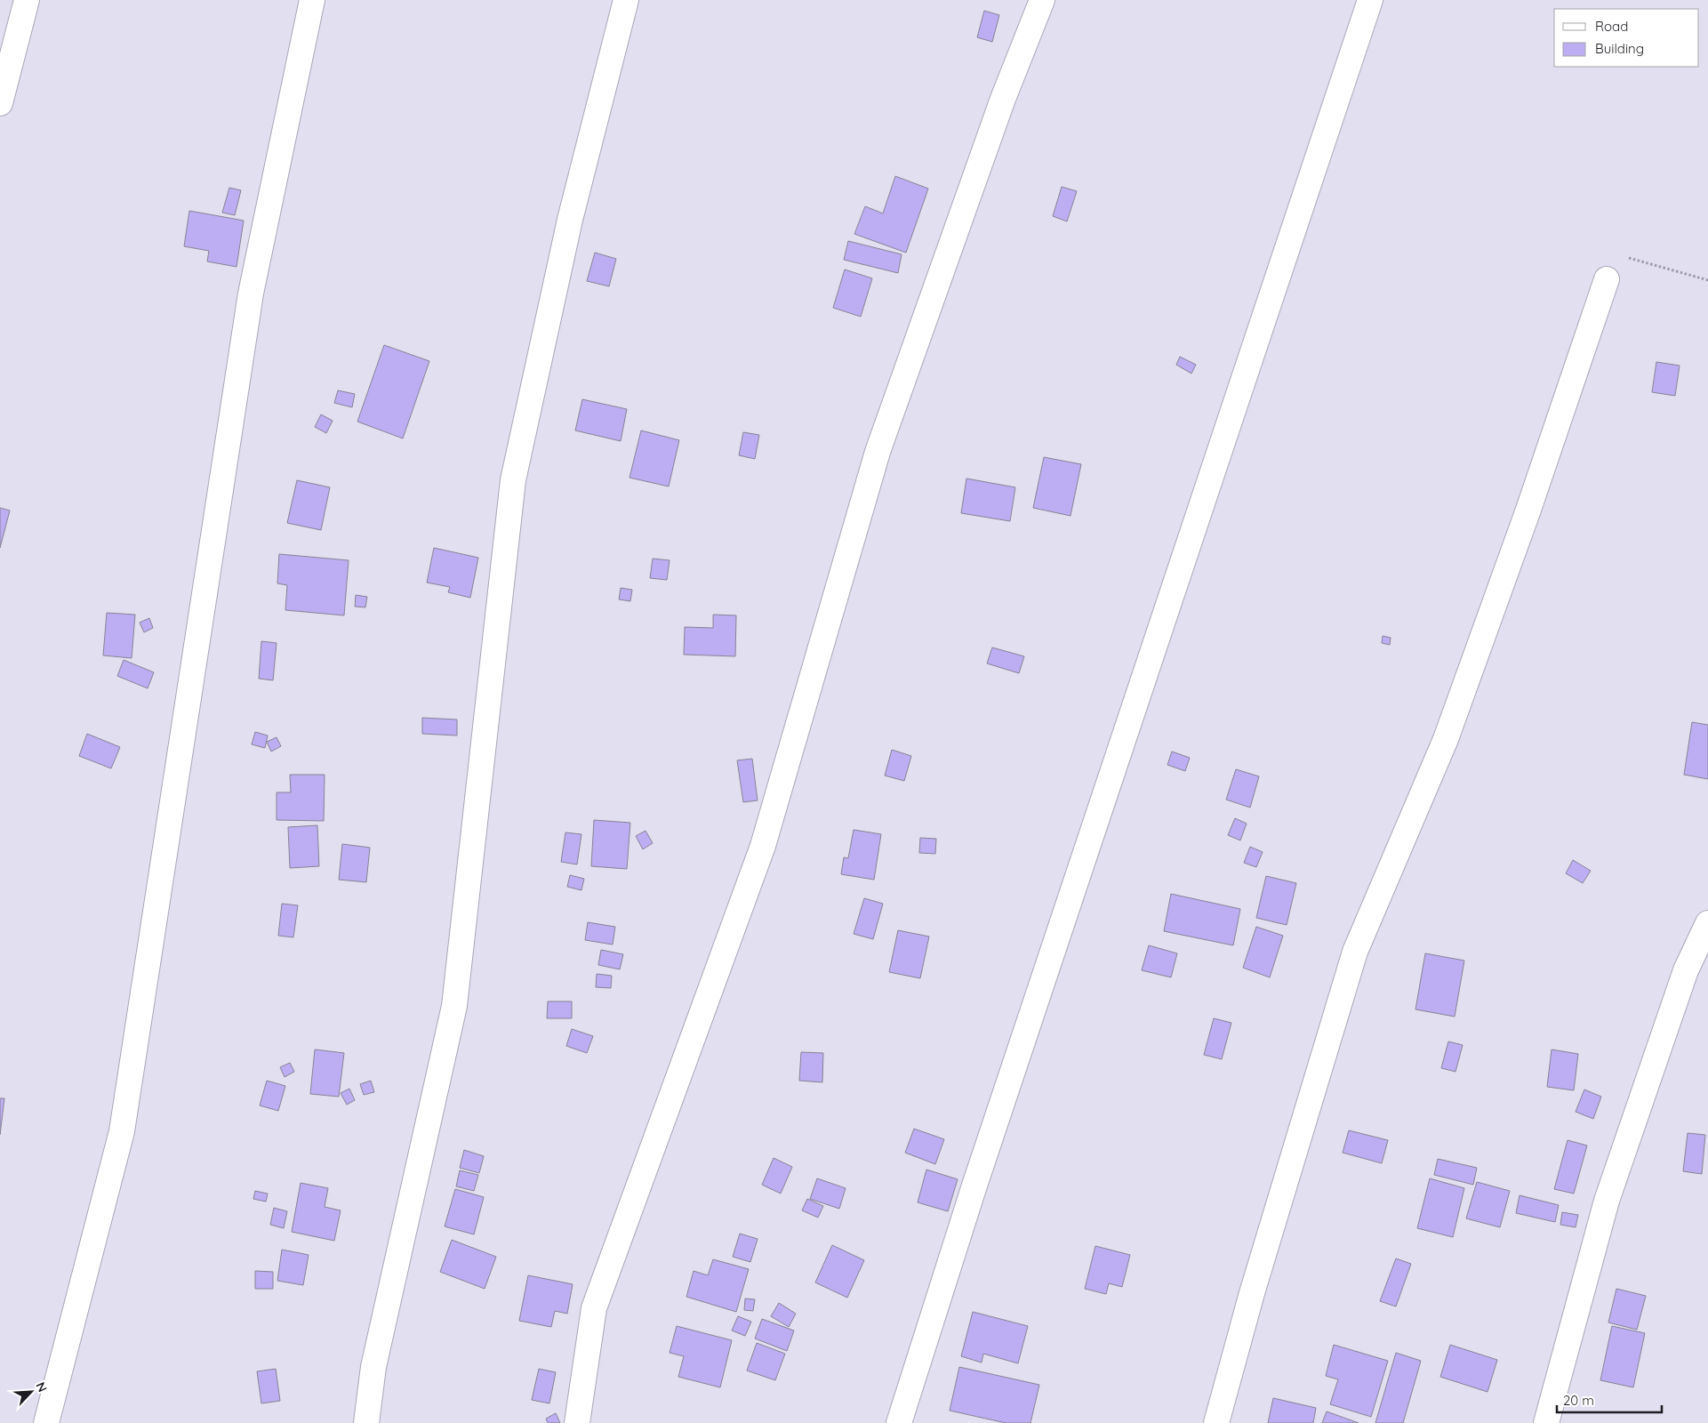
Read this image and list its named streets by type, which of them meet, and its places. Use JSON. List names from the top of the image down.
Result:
{
  "legend": ["Road", "Building"],
  "scale_bar": "20 m",
  "north": "top right"
}
